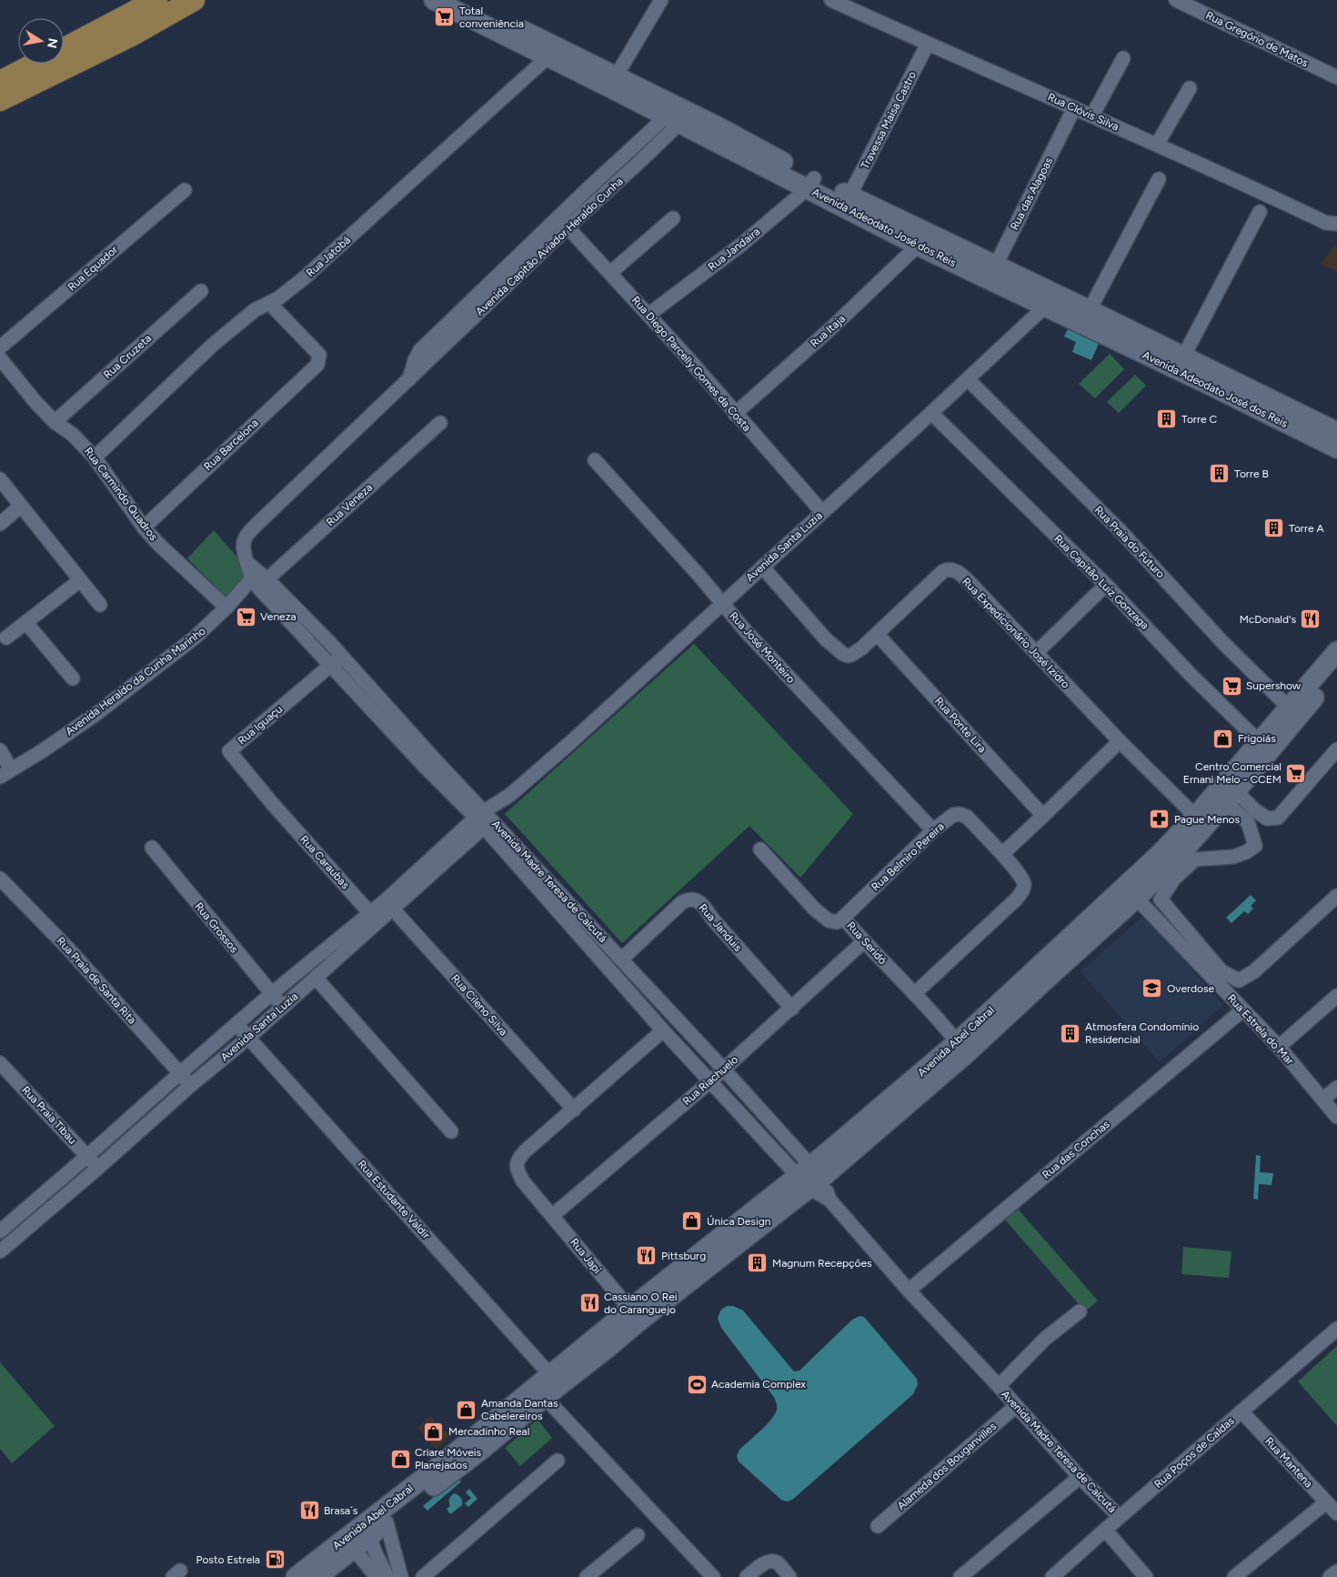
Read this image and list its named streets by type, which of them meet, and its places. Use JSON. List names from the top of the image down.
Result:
{
  "streets": {
    "main road": ["Avenida Adeodato José dos Reis", "Avenida Abel Cabral"],
    "street": [
      "Rua Gregório de Matos",
      "Rua Clóvis Silva",
      "Travessa Maisa Castro",
      "Rua das Alagoas",
      "Avenida Capitão Aviador Heraldo Cunha",
      "Rua Jandaira",
      "Rua Jatobá",
      "Rua Equador",
      "Rua Itaja",
      "Rua Cruzeta",
      "Rua Diego Parcelly Gomes da Costa",
      "Rua Barcelona",
      "Rua Carmindo Quadros",
      "Rua Veneza",
      "Rua Praia do Futuro",
      "Avenida Santa Luzia",
      "Rua Capitão Luiz Gonzaga",
      "Rua Expedicionário José Izidro",
      "Rua José Monteiro",
      "Avenida Heraldo da Cunha Marinho",
      "Rua Iguaçu",
      "Rua Ponte Lira",
      "Rua Belmiro Pereira",
      "Rua Caraubas",
      "Avenida Madre Teresa de Calcutá",
      "Rua Grossos",
      "Rua Janduis",
      "Rua Seridó",
      "Rua Praia de Santa Rita",
      "Rua Cileno Silva",
      "Rua Estrela do Mar",
      "Rua Riachuelo",
      "Rua Praia Tibau",
      "Rua das Conchas",
      "Rua Estudante Valdir",
      "Rua Japi",
      "Rua Poços de Caldas",
      "Rua Mantena",
      "Alameda dos Bouganvilles"
    ]
  },
  "crossings": [
    ["Rua Clóvis Silva", "Travessa Maisa Castro"],
    ["Rua Clóvis Silva", "Rua das Alagoas"],
    ["Travessa Maisa Castro", "Avenida Adeodato José dos Reis"],
    ["Rua das Alagoas", "Avenida Adeodato José dos Reis"],
    ["Avenida Adeodato José dos Reis", "Avenida Capitão Aviador Heraldo Cunha"],
    ["Avenida Adeodato José dos Reis", "Rua Jandaira"],
    ["Avenida Adeodato José dos Reis", "Rua Jatobá"],
    ["Avenida Adeodato José dos Reis", "Rua Itaja"],
    ["Avenida Adeodato José dos Reis", "Avenida Santa Luzia"],
    ["Avenida Capitão Aviador Heraldo Cunha", "Rua Diego Parcelly Gomes da Costa"],
    ["Avenida Capitão Aviador Heraldo Cunha", "Rua Veneza"],
    ["Avenida Capitão Aviador Heraldo Cunha", "Avenida Heraldo da Cunha Marinho"],
    ["Avenida Capitão Aviador Heraldo Cunha", "Avenida Madre Teresa de Calcutá"],
    ["Rua Jandaira", "Rua Diego Parcelly Gomes da Costa"],
    ["Rua Jatobá", "Rua Barcelona"],
    ["Rua Jatobá", "Rua Carmindo Quadros"],
    ["Rua Itaja", "Rua Diego Parcelly Gomes da Costa"],
    ["Rua Cruzeta", "Rua Carmindo Quadros"],
    ["Rua Diego Parcelly Gomes da Costa", "Avenida Santa Luzia"],
    ["Rua Barcelona", "Rua Carmindo Quadros"],
    ["Rua Carmindo Quadros", "Avenida Heraldo da Cunha Marinho"],
    ["Rua Veneza", "Avenida Heraldo da Cunha Marinho"],
    ["Rua Veneza", "Avenida Madre Teresa de Calcutá"],
    ["Rua Praia do Futuro", "Avenida Santa Luzia"],
    ["Rua Praia do Futuro", "Avenida Abel Cabral"],
    ["Avenida Santa Luzia", "Rua Capitão Luiz Gonzaga"],
    ["Avenida Santa Luzia", "Rua Expedicionário José Izidro"],
    ["Avenida Santa Luzia", "Rua José Monteiro"],
    ["Avenida Santa Luzia", "Rua Caraubas"],
    ["Avenida Santa Luzia", "Avenida Madre Teresa de Calcutá"],
    ["Avenida Santa Luzia", "Rua Grossos"],
    ["Avenida Santa Luzia", "Rua Praia de Santa Rita"],
    ["Avenida Santa Luzia", "Rua Cileno Silva"],
    ["Avenida Santa Luzia", "Rua Praia Tibau"],
    ["Avenida Santa Luzia", "Rua Estudante Valdir"],
    ["Rua Capitão Luiz Gonzaga", "Avenida Abel Cabral"],
    ["Rua Expedicionário José Izidro", "Rua Ponte Lira"],
    ["Rua Expedicionário José Izidro", "Avenida Abel Cabral"],
    ["Rua José Monteiro", "Rua Belmiro Pereira"],
    ["Avenida Heraldo da Cunha Marinho", "Avenida Madre Teresa de Calcutá"],
    ["Rua Iguaçu", "Rua Caraubas"],
    ["Rua Iguaçu", "Avenida Madre Teresa de Calcutá"],
    ["Rua Belmiro Pereira", "Rua Seridó"],
    ["Avenida Madre Teresa de Calcutá", "Rua Janduis"],
    ["Avenida Madre Teresa de Calcutá", "Avenida Abel Cabral"],
    ["Avenida Madre Teresa de Calcutá", "Rua Riachuelo"],
    ["Avenida Madre Teresa de Calcutá", "Rua das Conchas"],
    ["Avenida Madre Teresa de Calcutá", "Rua Japi"],
    ["Avenida Madre Teresa de Calcutá", "Rua Poços de Caldas"],
    ["Avenida Madre Teresa de Calcutá", "Alameda dos Bouganvilles"],
    ["Rua Janduis", "Rua Riachuelo"],
    ["Rua Seridó", "Avenida Abel Cabral"],
    ["Rua Seridó", "Rua Riachuelo"],
    ["Rua Cileno Silva", "Rua Japi"],
    ["Rua Estrela do Mar", "Avenida Abel Cabral"],
    ["Rua Estrela do Mar", "Rua das Conchas"],
    ["Avenida Abel Cabral", "Rua Estudante Valdir"],
    ["Avenida Abel Cabral", "Rua Japi"],
    ["Rua Riachuelo", "Rua Japi"],
    ["Rua Poços de Caldas", "Rua Mantena"]
  ],
  "places": {
    "supermarket": [
      "Total conveniência",
      "Veneza",
      "Supershow",
      "Centro Comercial Ernani Melo - CCEM"
    ],
    "building": [
      "Torre C",
      "Torre B",
      "Torre A",
      "Atmosfera Condomínio Residencial",
      "Magnum Recepções"
    ],
    "restaurant": [
      "McDonald's",
      "Pittsburg",
      "Cassiano O Rei do Caranguejo",
      "Brasa´s"
    ],
    "shop": [
      "Frigoiás",
      "Única Design",
      "Amanda Dantas Cabelereiros",
      "Mercadinho Real",
      "Criare Móveis Planejados"
    ],
    "pharmacy": ["Pague Menos"],
    "school or university": ["Overdose"],
    "sports": ["Academia Complex"],
    "fuel station": ["Posto Estrela"]
  },
  "north": "right"
}
